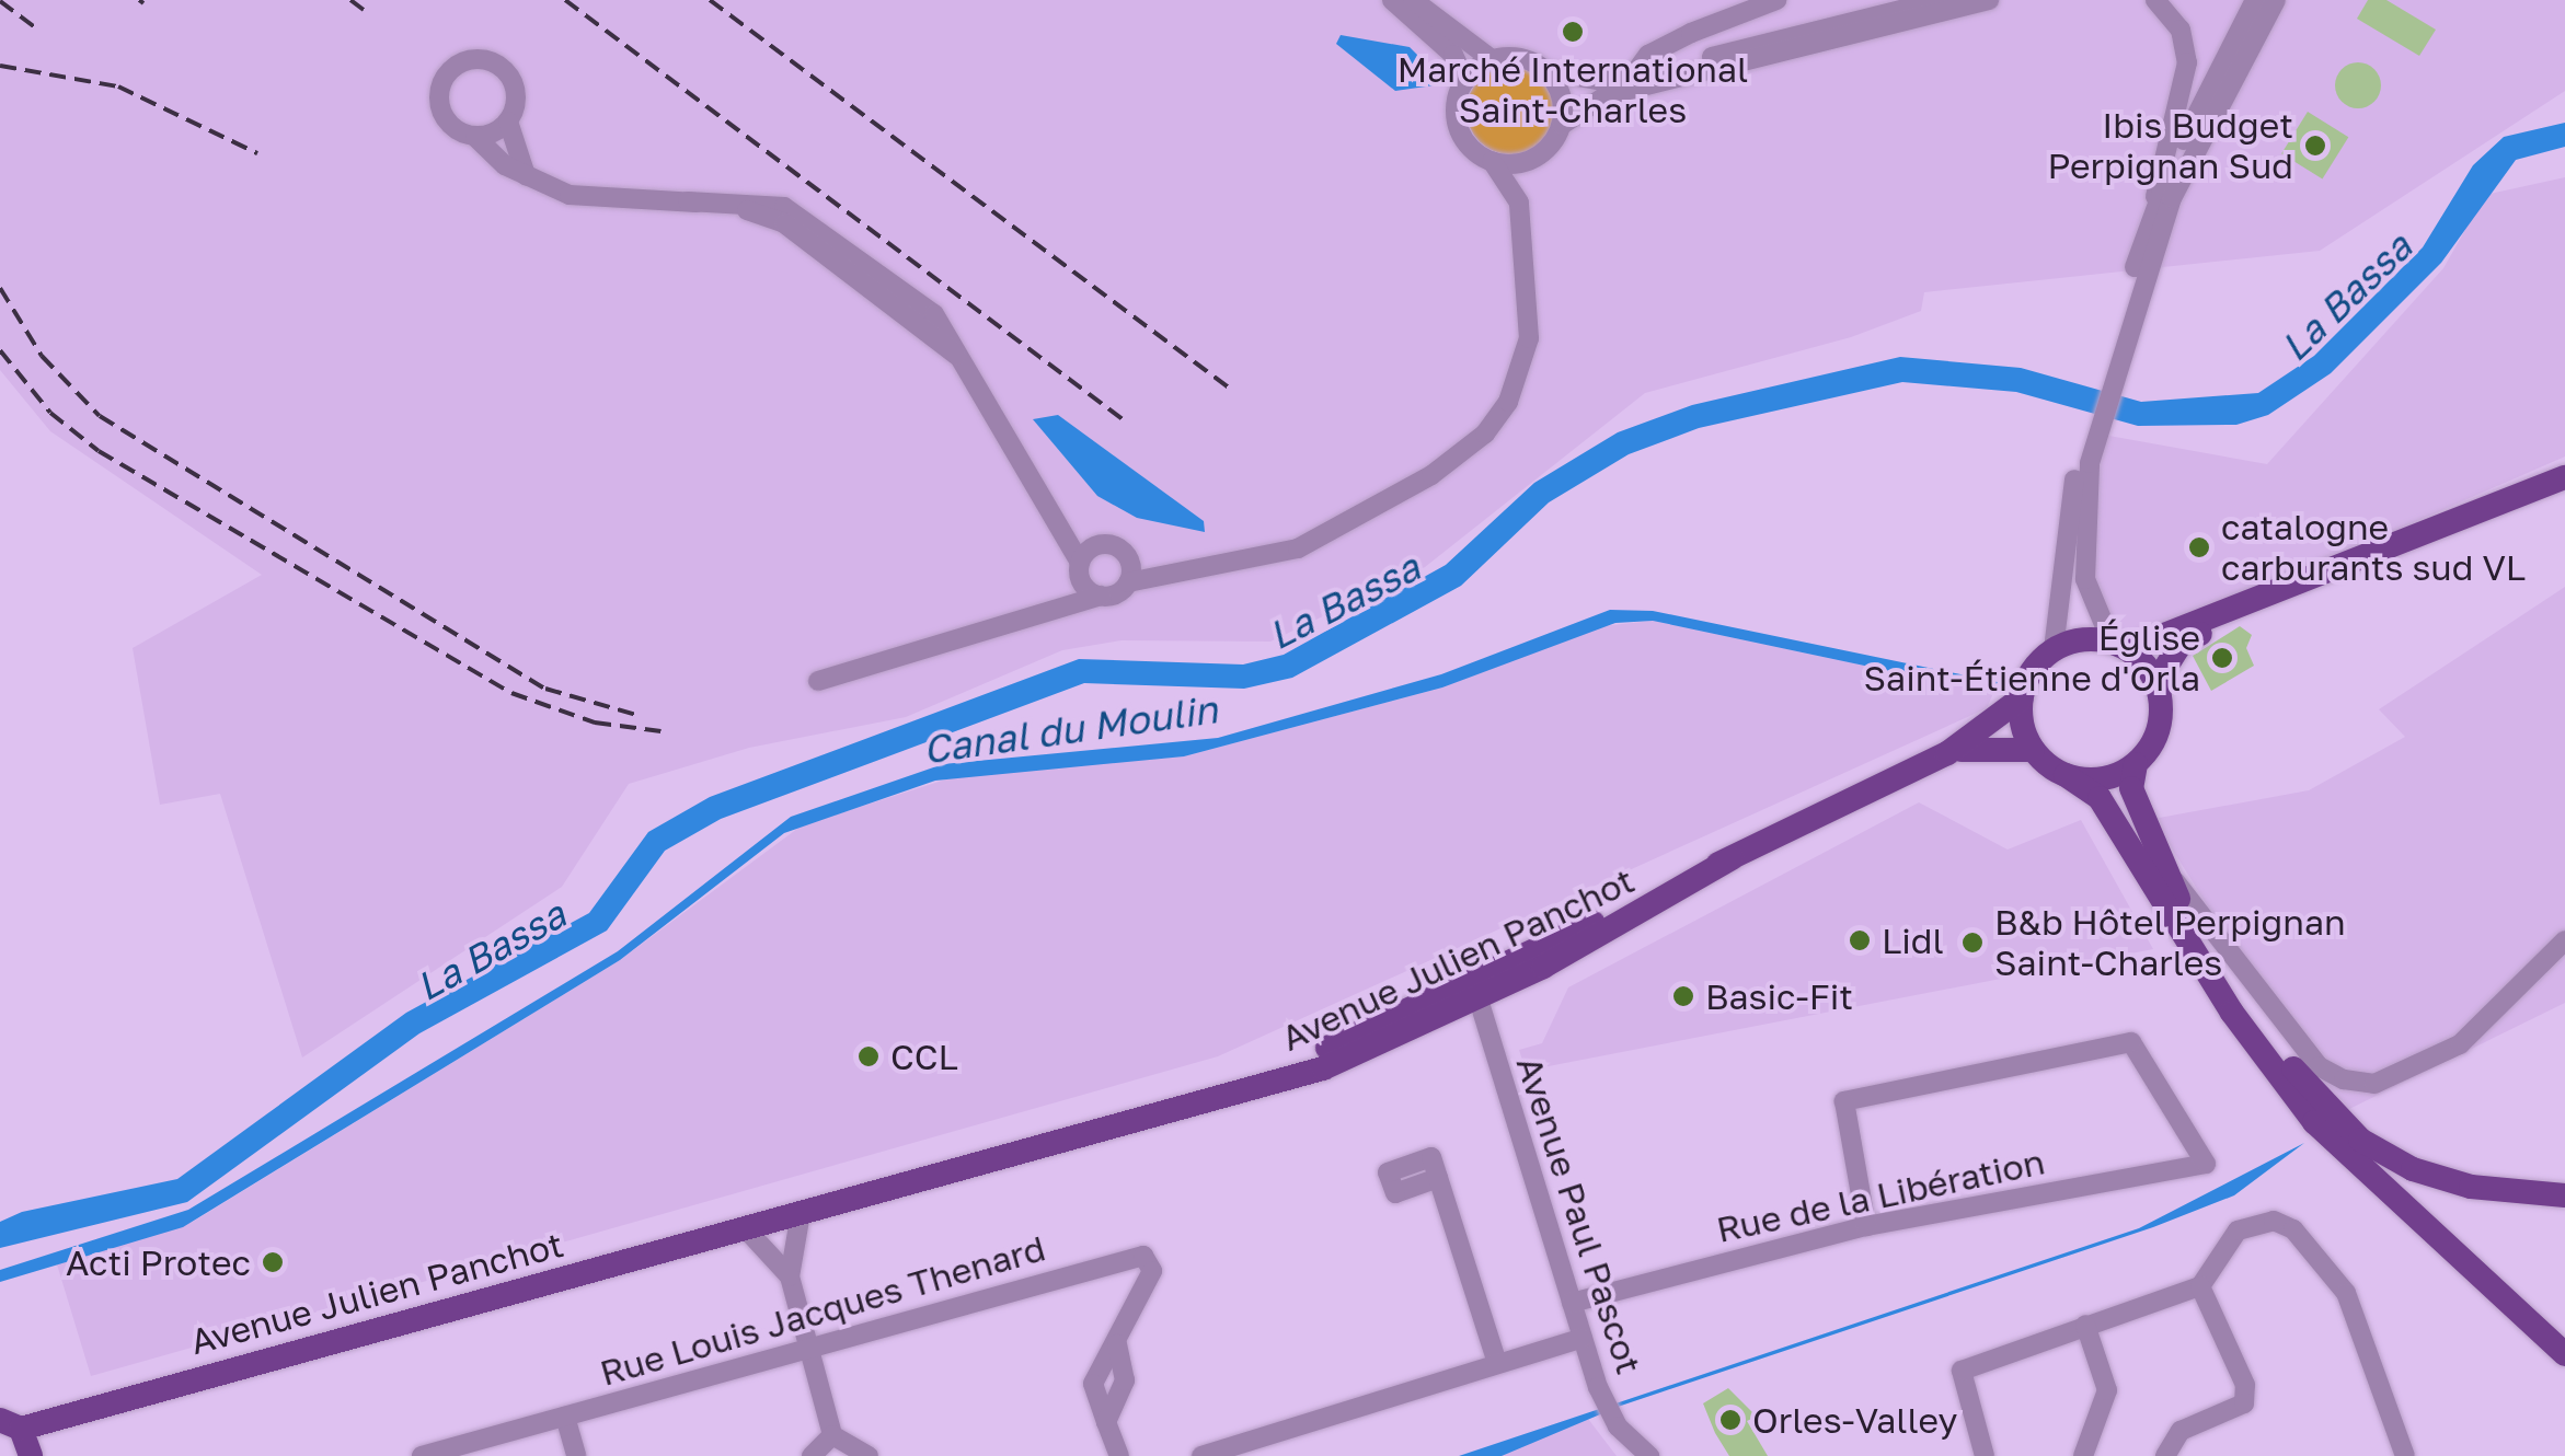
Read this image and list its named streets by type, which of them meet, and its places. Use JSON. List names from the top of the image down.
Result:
{
  "streets": {
    "main road": ["Avenue Julien Panchot"],
    "street": ["Rue de la Libération", "Avenue Paul Pascot", "Rue Louis Jacques Thenard"]
  },
  "crossings": [
    ["Avenue Julien Panchot", "Avenue Paul Pascot"],
    ["Rue de la Libération", "Avenue Paul Pascot"]
  ],
  "water": ["La Bassa", "Canal du Moulin"],
  "places": [
    "Marché International Saint-Charles",
    "Ibis Budget Perpignan Sud",
    "catalogne carburants sud VL",
    "Église Saint-Étienne d'Orla",
    "Lidl",
    "B&b Hôtel Perpignan Saint-Charles",
    "Basic-Fit",
    "CCL",
    "Acti Protec",
    "Orles-Valley"
  ]
}
